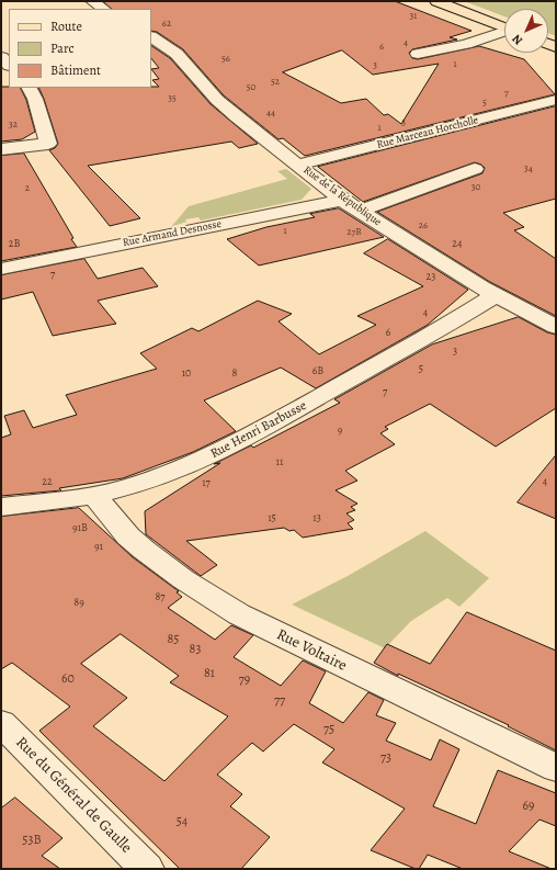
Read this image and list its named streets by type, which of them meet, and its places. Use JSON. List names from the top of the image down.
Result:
{
  "streets": {
    "street": [
      "Rue Marceau Horcholle",
      "Rue de la République",
      "Rue Armand Desnosse",
      "Rue Henri Barbusse",
      "Rue Voltaire",
      "Rue du Général de Gaulle"
    ]
  },
  "crossings": [
    ["Rue Marceau Horcholle", "Rue de la République"],
    ["Rue de la République", "Rue Armand Desnosse"],
    ["Rue de la République", "Rue Henri Barbusse"],
    ["Rue Henri Barbusse", "Rue Voltaire"]
  ],
  "house_numbers": [
    "31",
    "62",
    "4",
    "6",
    "56",
    "1",
    "3",
    "52",
    "50",
    "7",
    "35",
    "5",
    "44",
    "3",
    "32",
    "1",
    "34",
    "30",
    "2",
    "26",
    "1",
    "27B",
    "2B",
    "24",
    "7",
    "23",
    "4",
    "6",
    "3",
    "5",
    "6B",
    "10",
    "8",
    "7",
    "9",
    "11",
    "22",
    "4",
    "17",
    "15",
    "13",
    "91B",
    "91",
    "87",
    "89",
    "85",
    "83",
    "81",
    "60",
    "79",
    "77",
    "75",
    "73",
    "69",
    "54",
    "53B"
  ],
  "legend": ["Route", "Parc", "Bâtiment"],
  "north": "bottom left"
}
